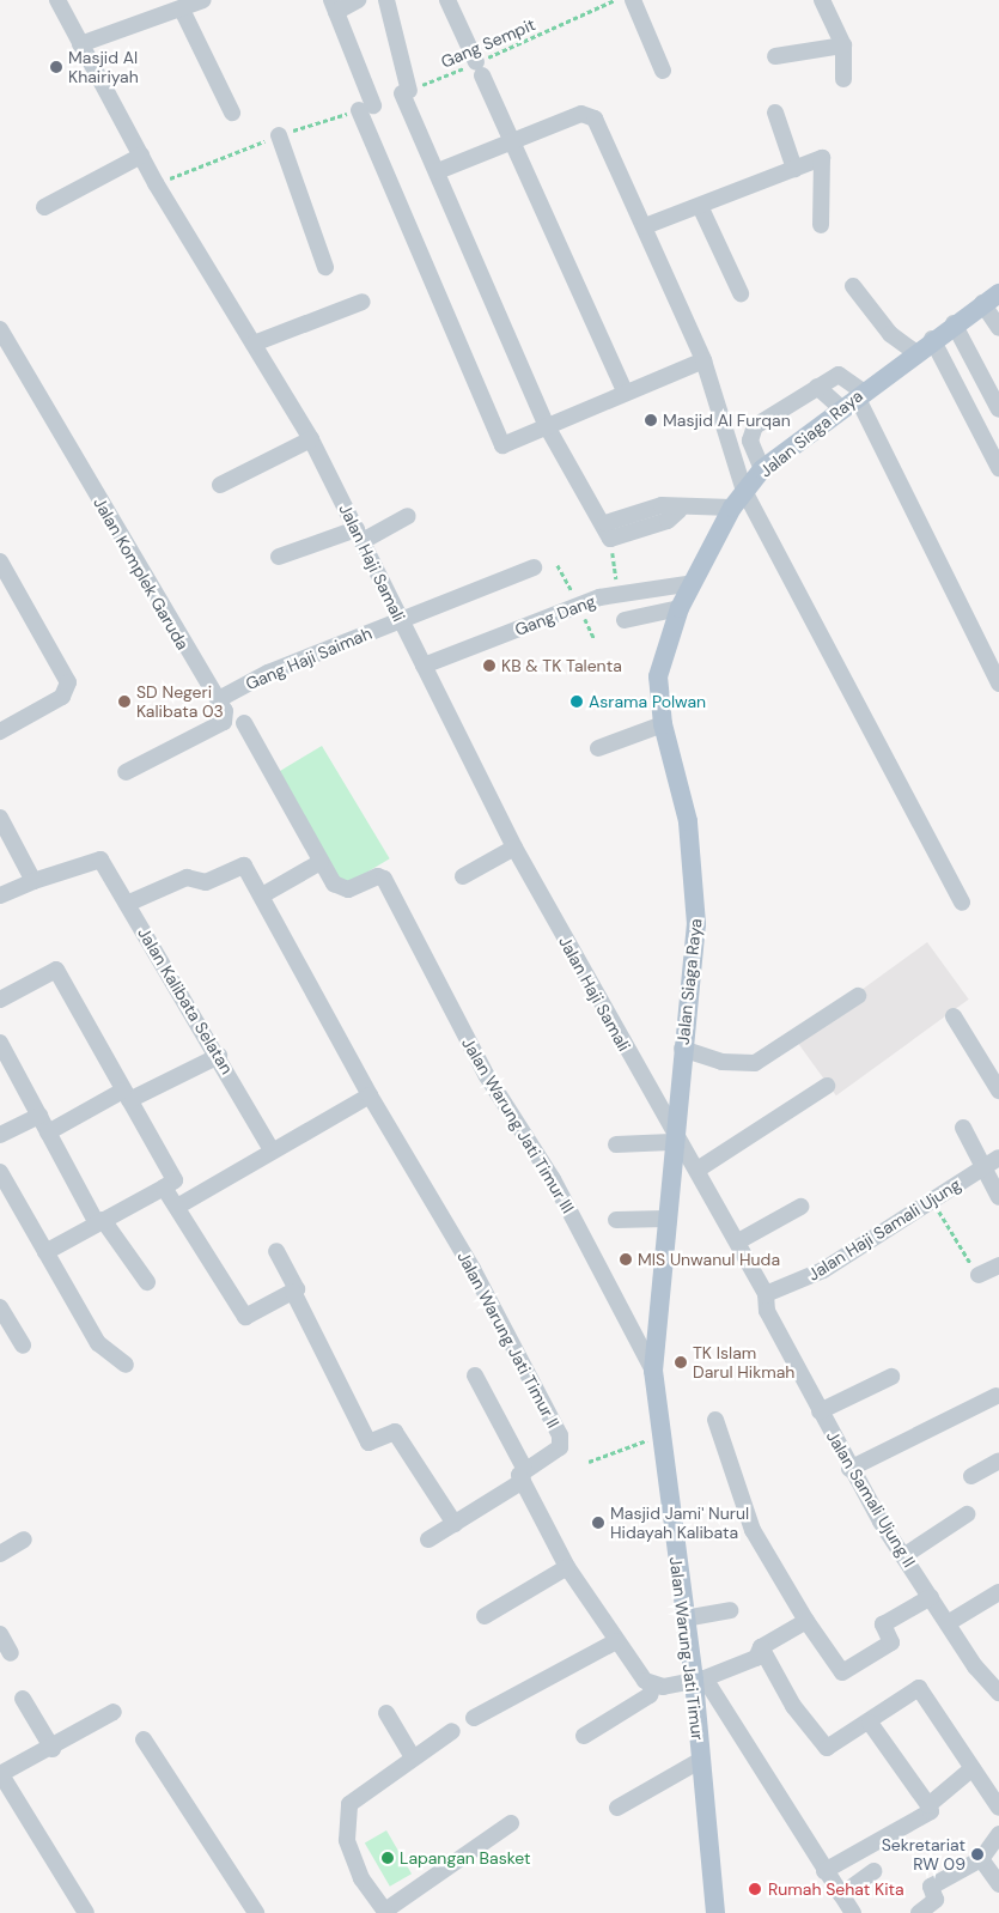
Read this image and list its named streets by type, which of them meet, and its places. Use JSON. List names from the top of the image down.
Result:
{
  "streets": {
    "main road": ["Jalan Siaga Raya", "Jalan Warung Jati Timur"],
    "street": [
      "Jalan Haji Samali",
      "Jalan Komplek Garuda",
      "Gang Dang",
      "Gang Haji Saimah",
      "Jalan Kalibata Selatan",
      "Jalan Warung Jati Timur III",
      "Jalan Haji Samali Ujung",
      "Jalan Warung Jati Timur II",
      "Jalan Samali Ujung II"
    ],
    "path": ["Gang Sempit"]
  },
  "crossings": [
    ["Jalan Siaga Raya", "Jalan Haji Samali"],
    ["Jalan Siaga Raya", "Gang Dang"],
    ["Jalan Siaga Raya", "Jalan Warung Jati Timur"],
    ["Jalan Haji Samali", "Gang Dang"],
    ["Jalan Haji Samali", "Gang Haji Saimah"],
    ["Jalan Haji Samali", "Jalan Samali Ujung II"],
    ["Jalan Haji Samali", "Jalan Warung Jati Timur"],
    ["Jalan Komplek Garuda", "Gang Haji Saimah"],
    ["Jalan Warung Jati Timur III", "Jalan Warung Jati Timur"],
    ["Jalan Haji Samali Ujung", "Jalan Samali Ujung II"]
  ],
  "places": [
    "Masjid Al Khairiyah",
    "Masjid Al Furqan",
    "KB & TK Talenta",
    "SD Negeri Kalibata 03",
    "Asrama Polwan",
    "MIS Unwanul Huda",
    "TK Islam Darul Hikmah",
    "Masjid Jami' Nurul Hidayah Kalibata",
    "Sekretariat RW 09",
    "Lapangan Basket",
    "Rumah Sehat Kita"
  ]
}
